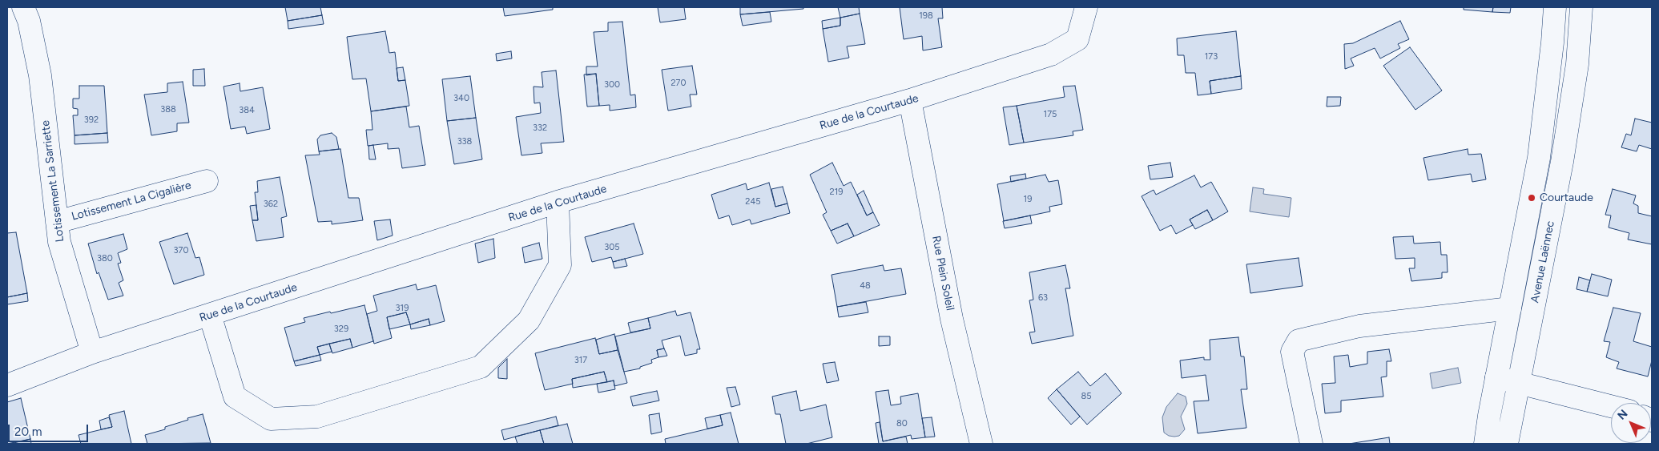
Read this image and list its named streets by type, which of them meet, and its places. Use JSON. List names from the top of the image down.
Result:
{
  "streets": {
    "street": [
      "Rue de la Courtaude",
      "Lotissement La Sarriette",
      "Lotissement La Cigalière",
      "Avenue Laënnec",
      "Rue Plein Soleil"
    ]
  },
  "crossings": [
    ["Rue de la Courtaude", "Lotissement La Sarriette"],
    ["Rue de la Courtaude", "Rue Plein Soleil"],
    ["Lotissement La Sarriette", "Lotissement La Cigalière"]
  ],
  "places": ["Courtaude"],
  "house_numbers": [
    "198",
    "173",
    "270",
    "300",
    "340",
    "388",
    "384",
    "175",
    "392",
    "332",
    "338",
    "219",
    "19",
    "245",
    "362",
    "305",
    "370",
    "380",
    "48",
    "63",
    "319",
    "329",
    "317",
    "85",
    "80"
  ],
  "scale_bar": "20 m",
  "north": "top left"
}
